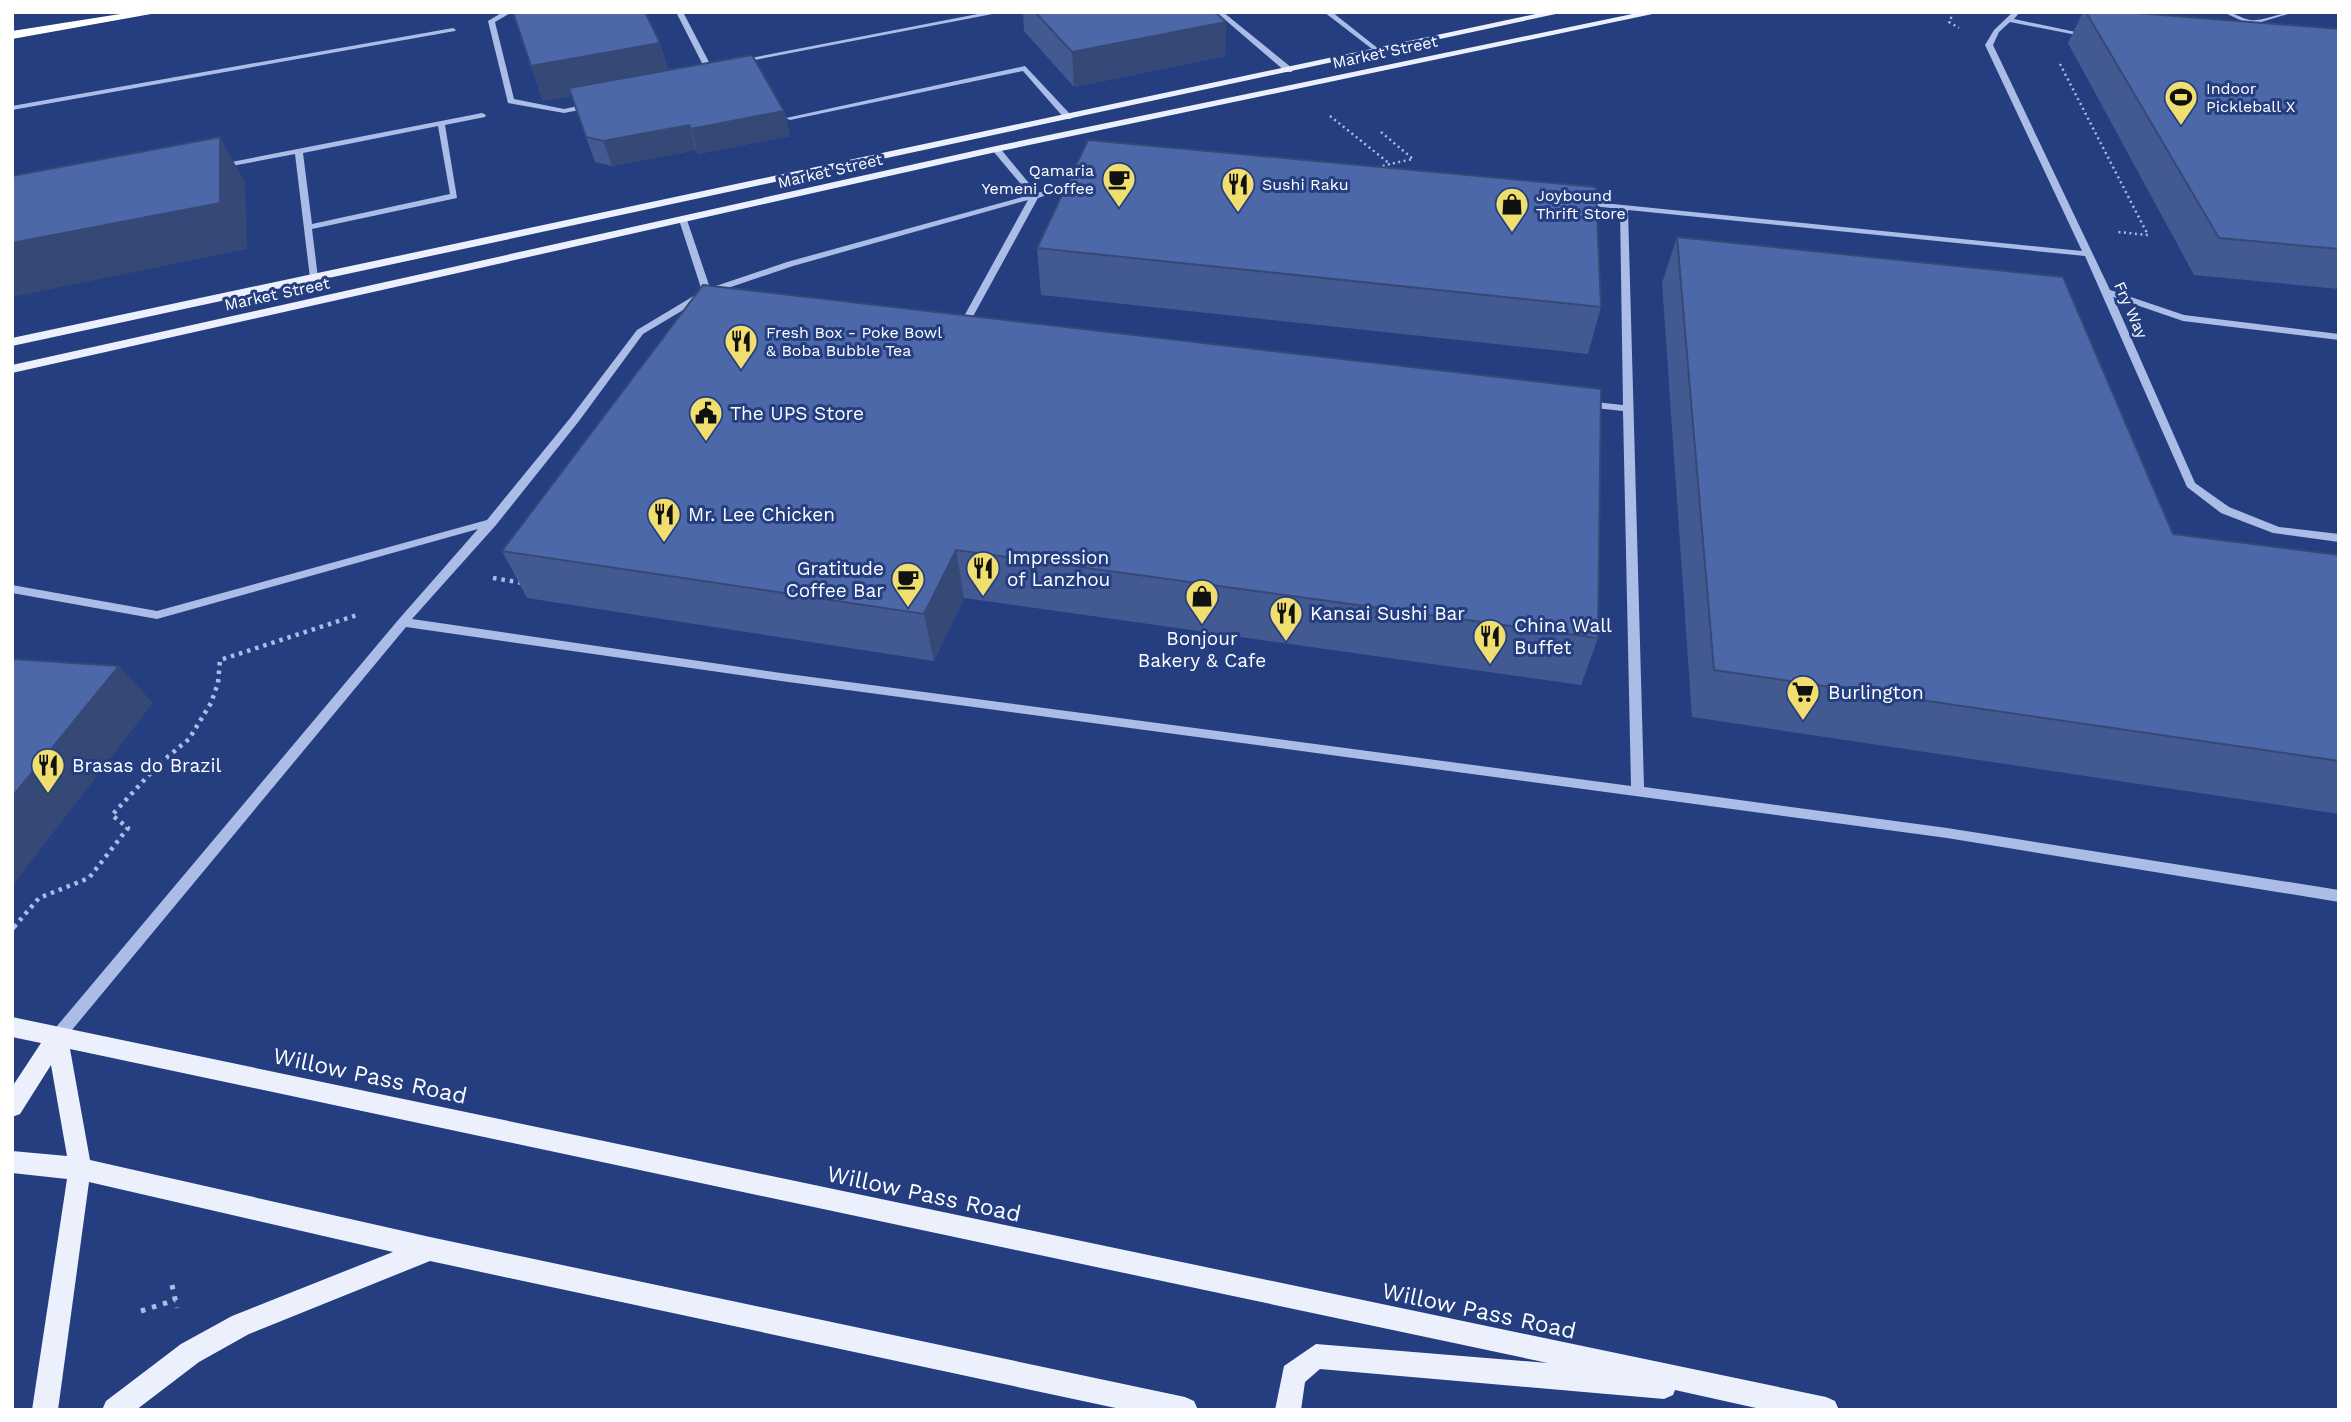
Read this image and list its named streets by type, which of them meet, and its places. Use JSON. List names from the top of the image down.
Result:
{
  "streets": {
    "main road": ["Market Street", "Willow Pass Road"],
    "street": ["Fry Way"]
  },
  "places": {
    "sports": ["Indoor Pickleball X"],
    "cafe": ["Qamaria Yemeni Coffee", "Gratitude Coffee Bar"],
    "restaurant": [
      "Sushi Raku",
      "Fresh Box - Poke Bowl & Boba Bubble Tea",
      "Mr. Lee Chicken",
      "Impression of Lanzhou",
      "Kansai Sushi Bar",
      "China Wall Buffet",
      "Brasas do Brazil"
    ],
    "shop": ["Joybound Thrift Store", "Bonjour Bakery & Cafe"],
    "public building": ["The UPS Store"],
    "supermarket": ["Burlington"]
  }
}
